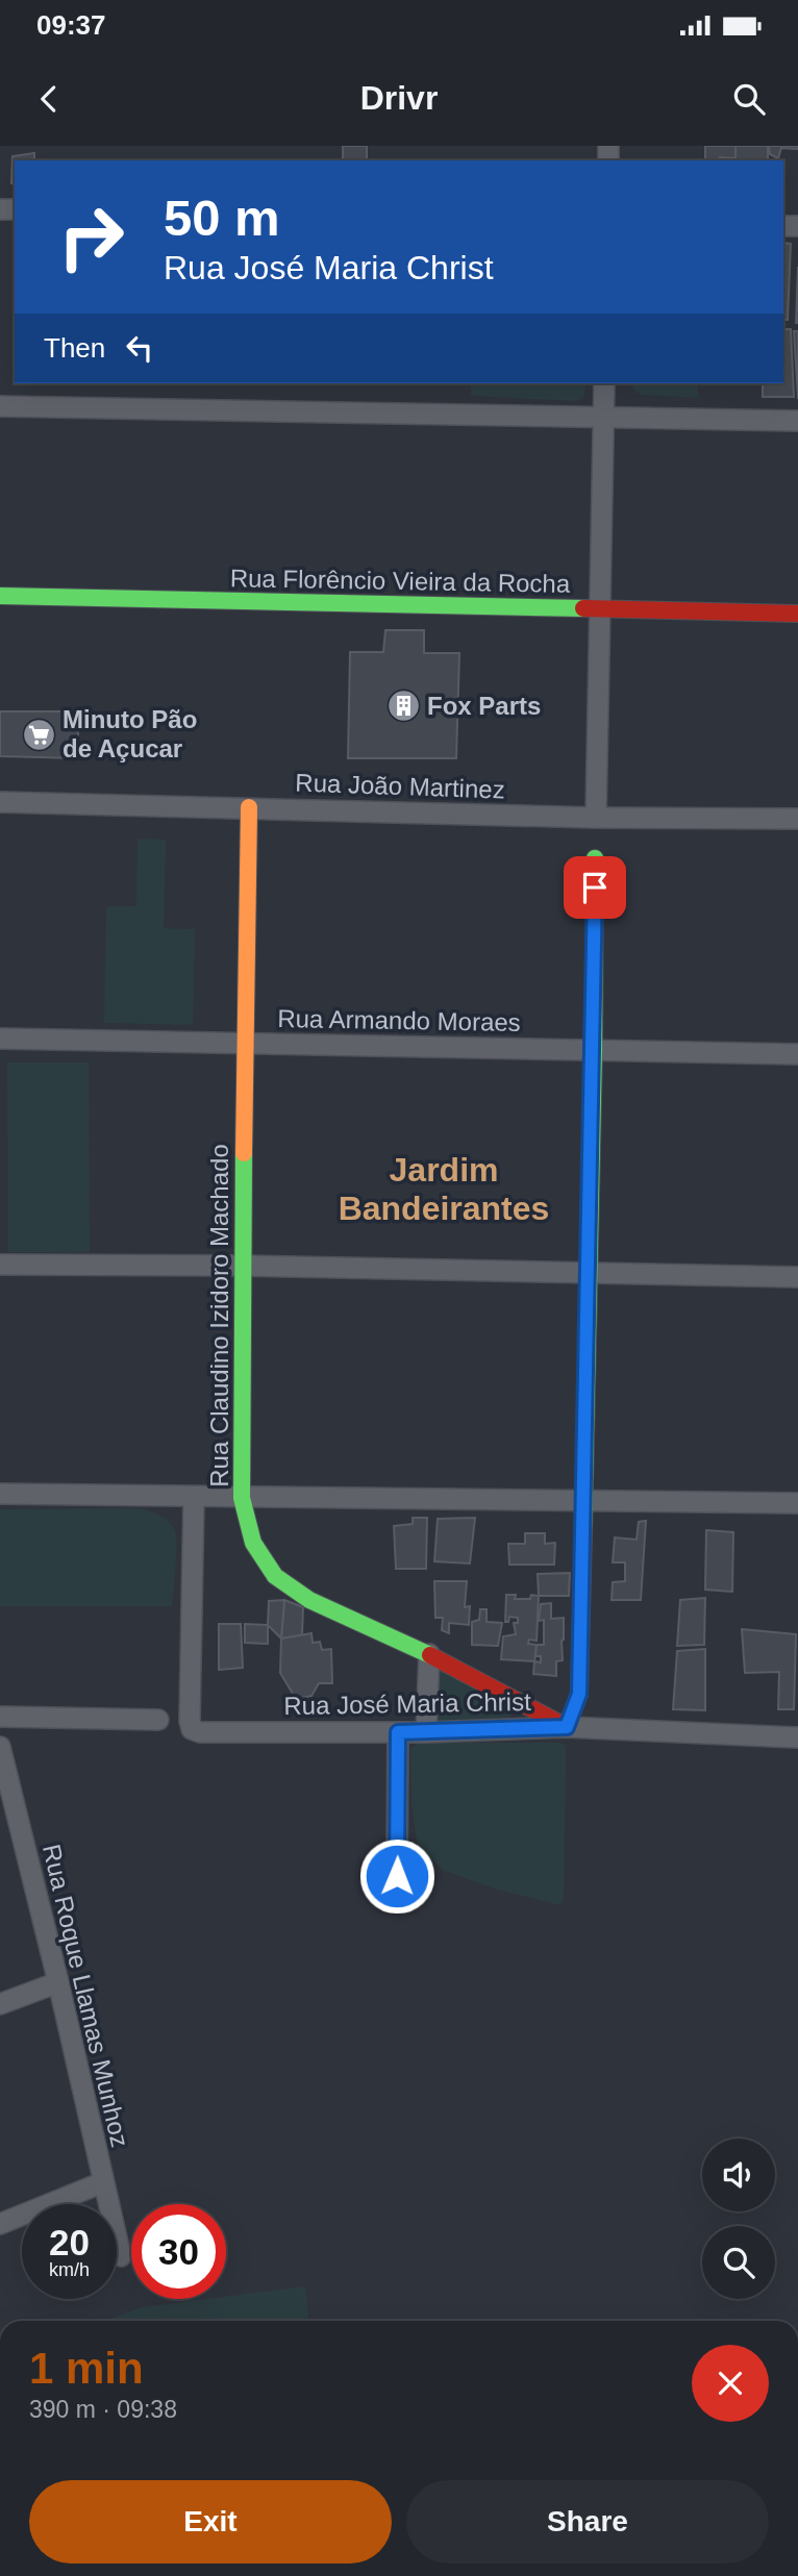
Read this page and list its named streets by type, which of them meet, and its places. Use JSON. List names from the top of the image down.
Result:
{
  "streets": {
    "street": [
      "Rua Florêncio Vieira da Rocha",
      "Rua João Martinez",
      "Rua Armando Moraes",
      "Rua Claudino Izidoro Machado",
      "Rua José Maria Christ",
      "Rua Roque Llamas Munhoz"
    ]
  },
  "crossings": [
    ["Rua João Martinez", "Rua Claudino Izidoro Machado"],
    ["Rua Armando Moraes", "Rua Claudino Izidoro Machado"],
    ["Rua Claudino Izidoro Machado", "Rua José Maria Christ"]
  ],
  "districts": ["Jardim Bandeirantes"],
  "places": {
    "building": ["Fox Parts"],
    "supermarket": ["Minuto Pão de Açucar"]
  },
  "page": {
    "status": "09:37",
    "header": "Drivr",
    "turn": ["50 m", "Rua José Maria Christ"],
    "then": "Then",
    "speed": "20 km/h",
    "limit": "30",
    "heading": ["1 min", "390 m · 09:38"],
    "buttons": ["Exit", "Share"]
  }
}
